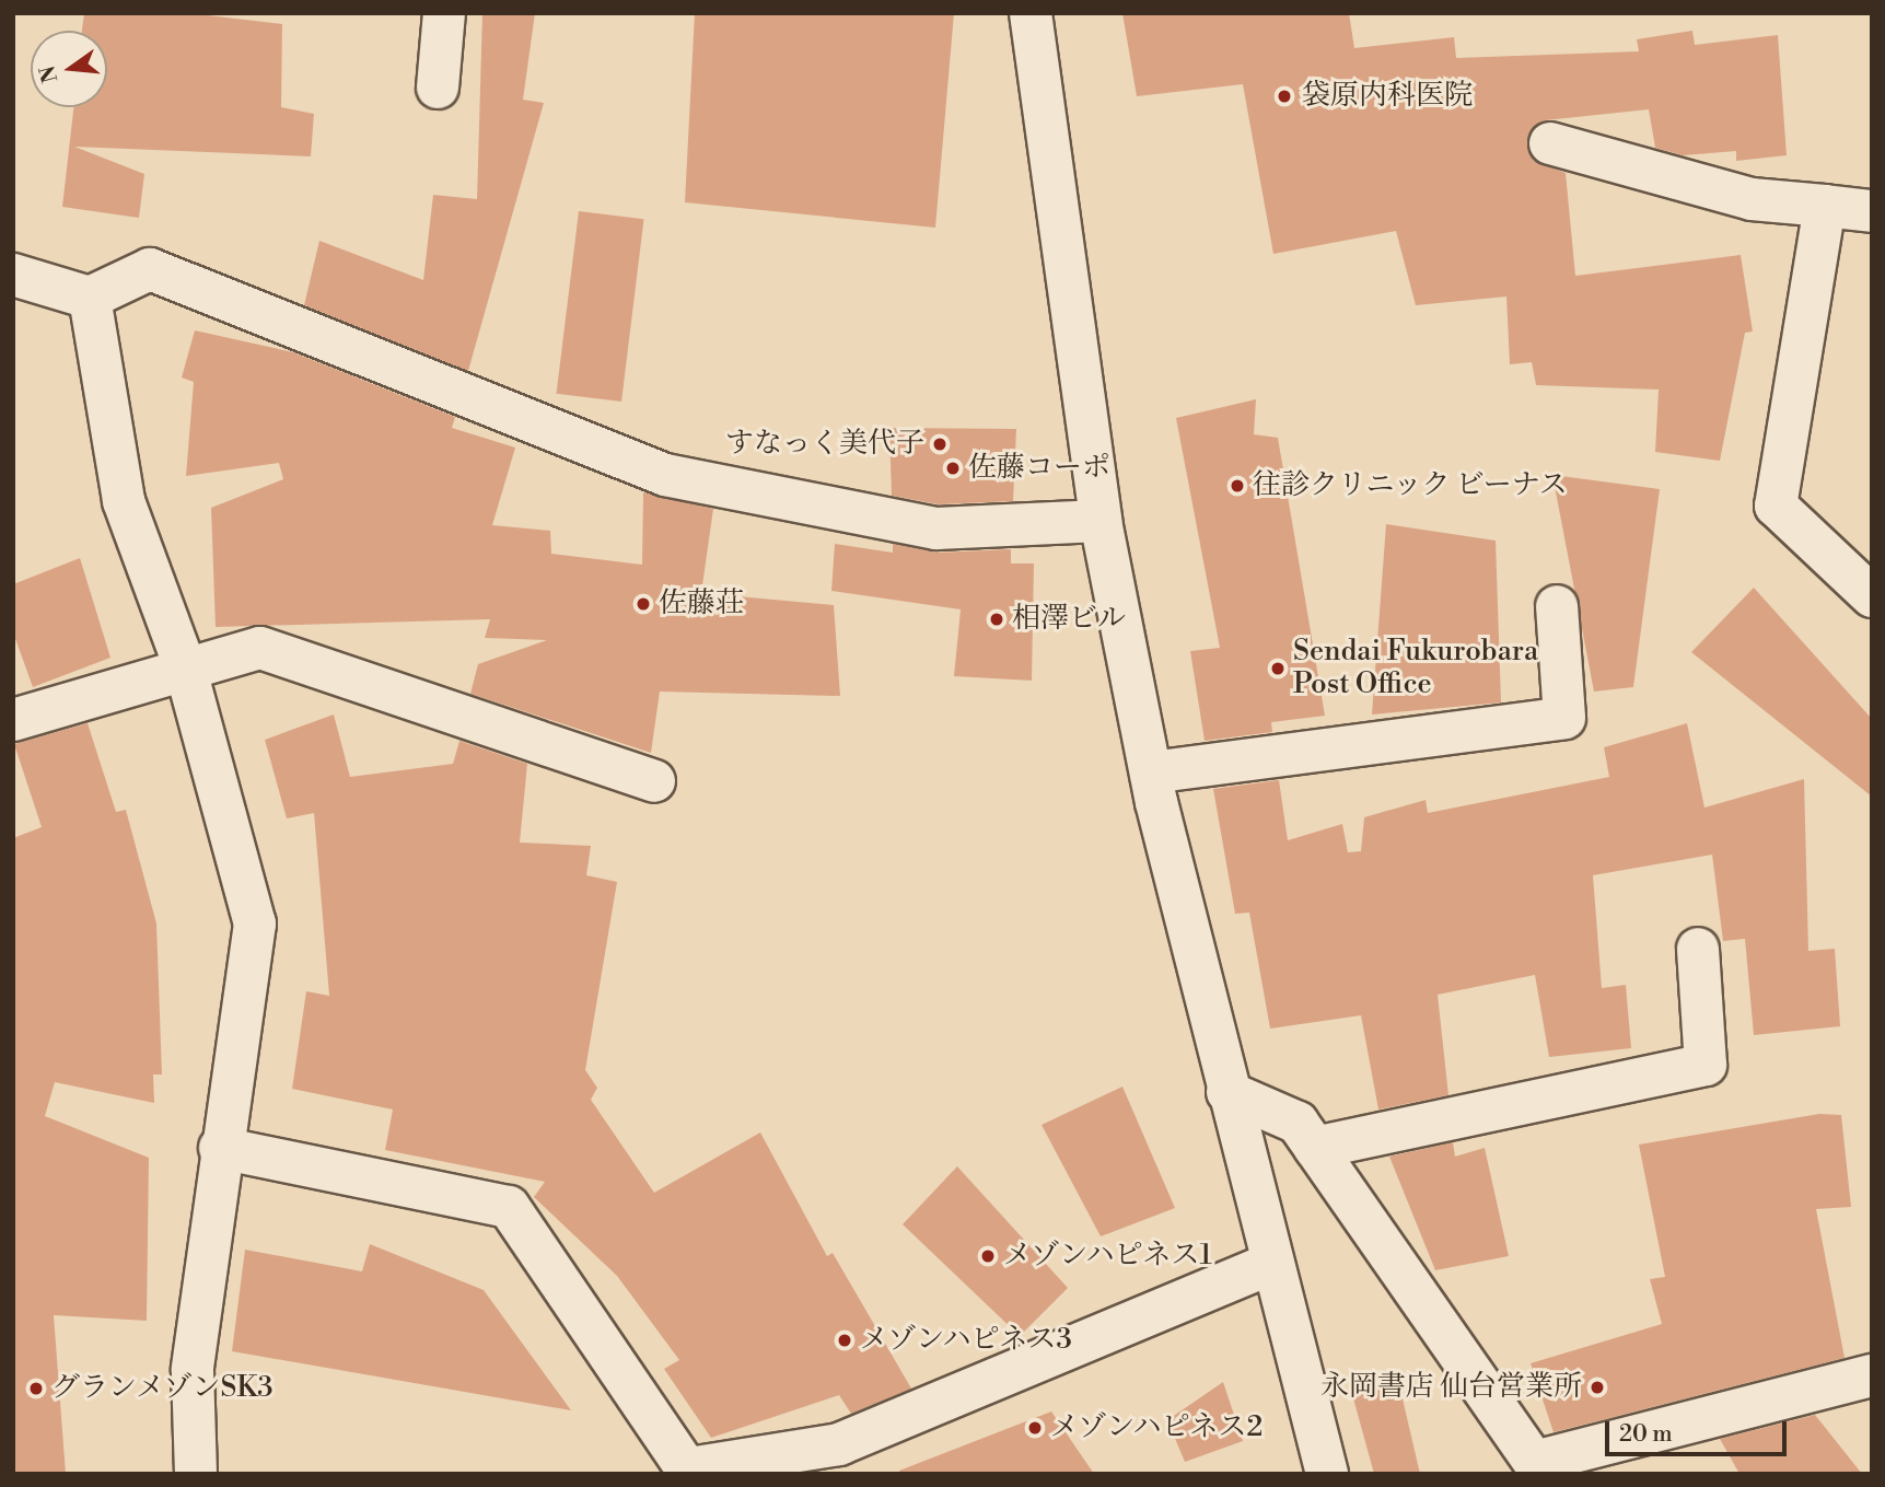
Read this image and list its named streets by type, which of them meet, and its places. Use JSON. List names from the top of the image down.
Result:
{
  "places": [
    "袋原内科医院",
    "すなっく美代子",
    "佐藤コーポ",
    "往診クリニック ビーナス",
    "佐藤荘",
    "相澤ビル",
    "Sendai Fukurobara Post Office",
    "メゾンハピネス1",
    "メゾンハピネス3",
    "永岡書店 仙台営業所",
    "グランメゾンSK3",
    "メゾンハピネス2"
  ],
  "scale_bar": "20 m",
  "north": "left"
}
